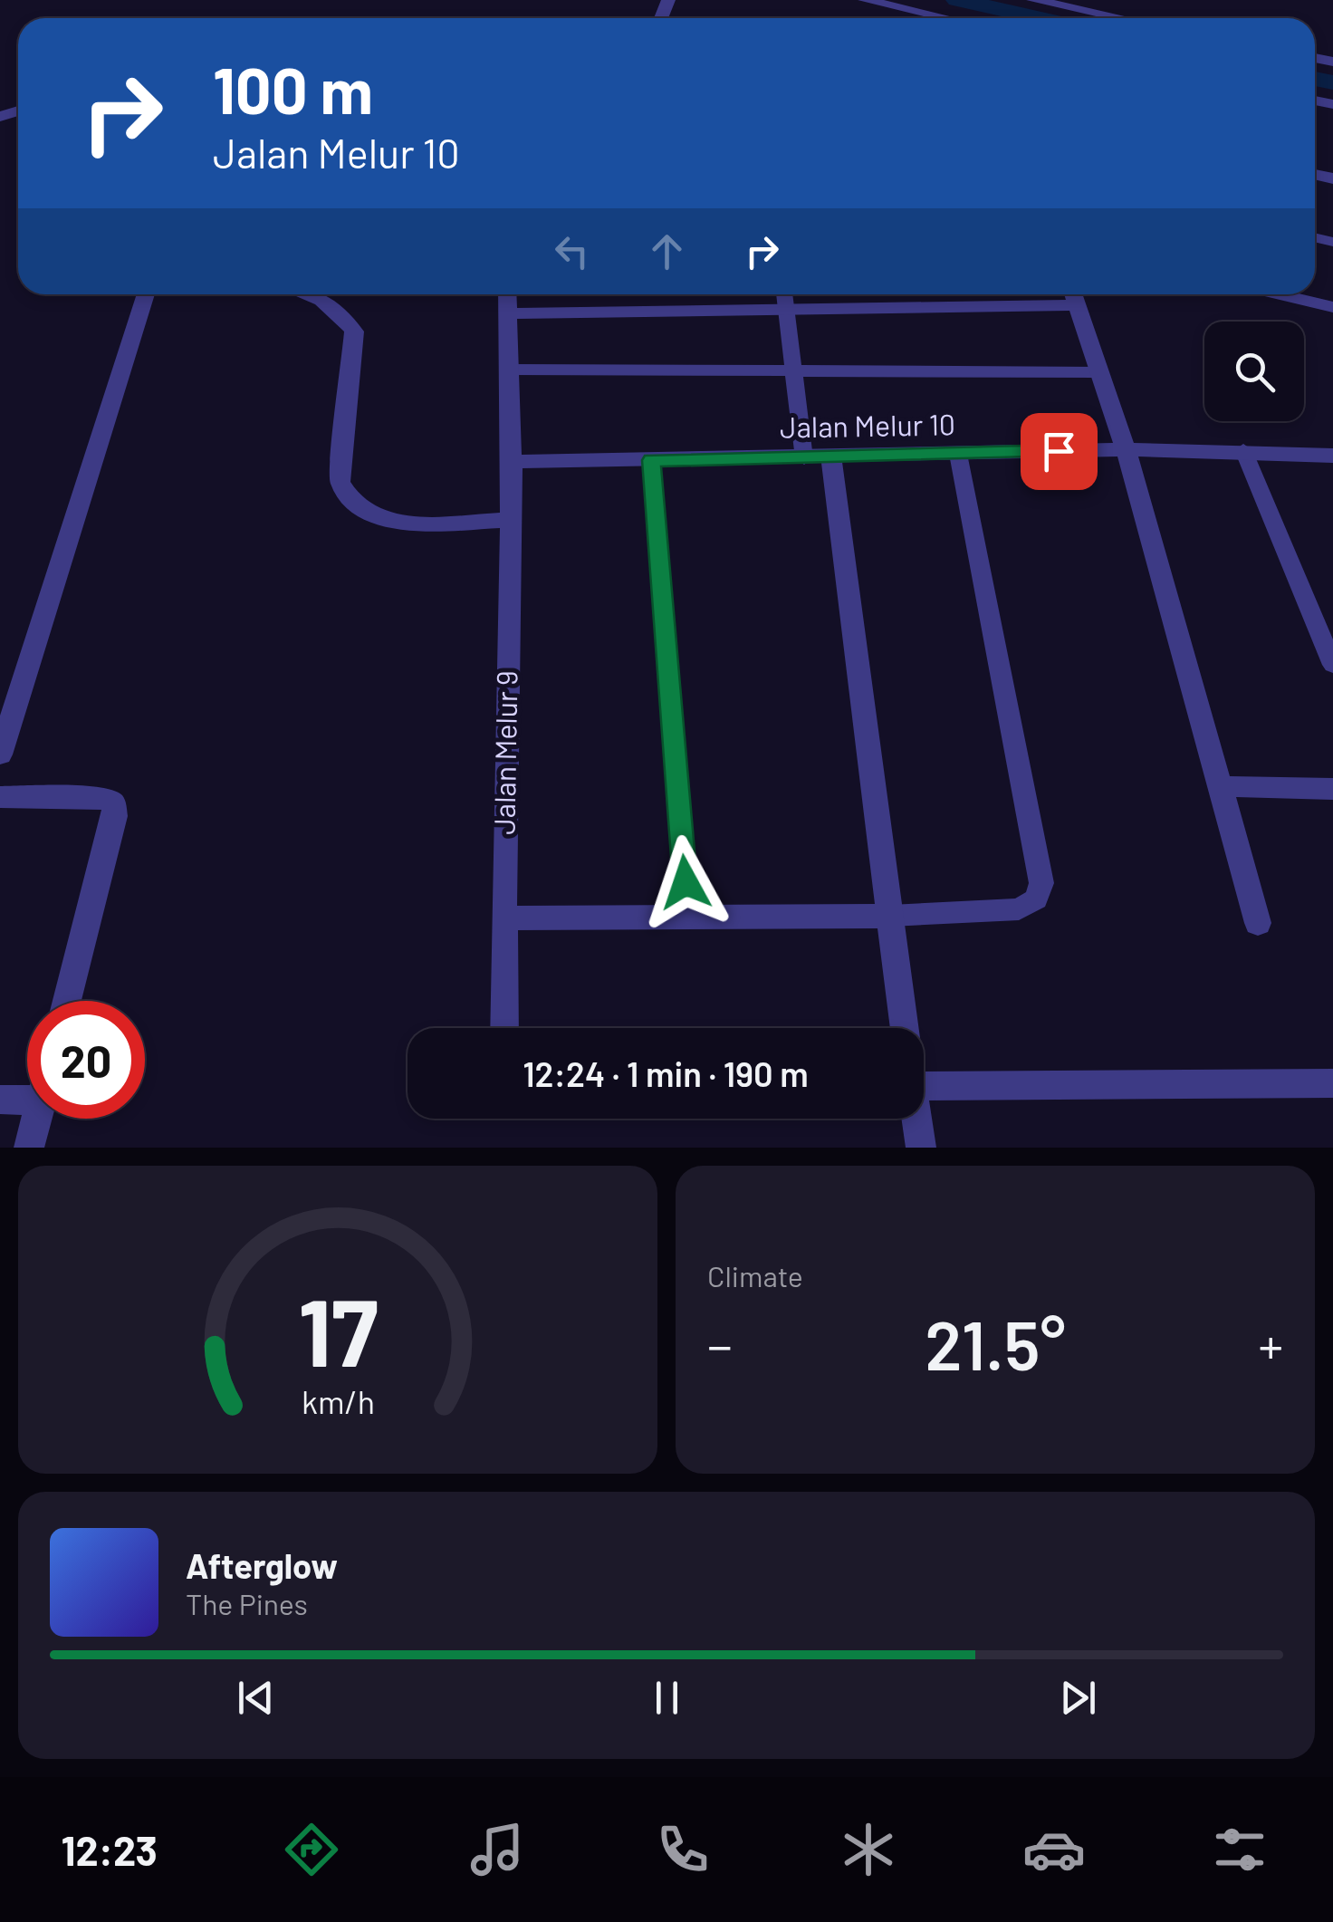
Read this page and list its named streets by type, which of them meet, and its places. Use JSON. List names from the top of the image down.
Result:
{
  "streets": {
    "street": ["Jalan Melur 10", "Jalan Melur 9"]
  },
  "crossings": [
    ["Jalan Melur 10", "Jalan Melur 9"]
  ],
  "page": {
    "turn": ["100 m", "Jalan Melur 10"],
    "limit": "20",
    "trip": "12:24 · 1 min · 190 m",
    "tile": "Climate",
    "heat": ["−", "21.5°", "+"],
    "song": ["Afterglow", "The Pines"],
    "tabs": "12:23",
    "gauge": ["17", "km/h"]
  }
}
